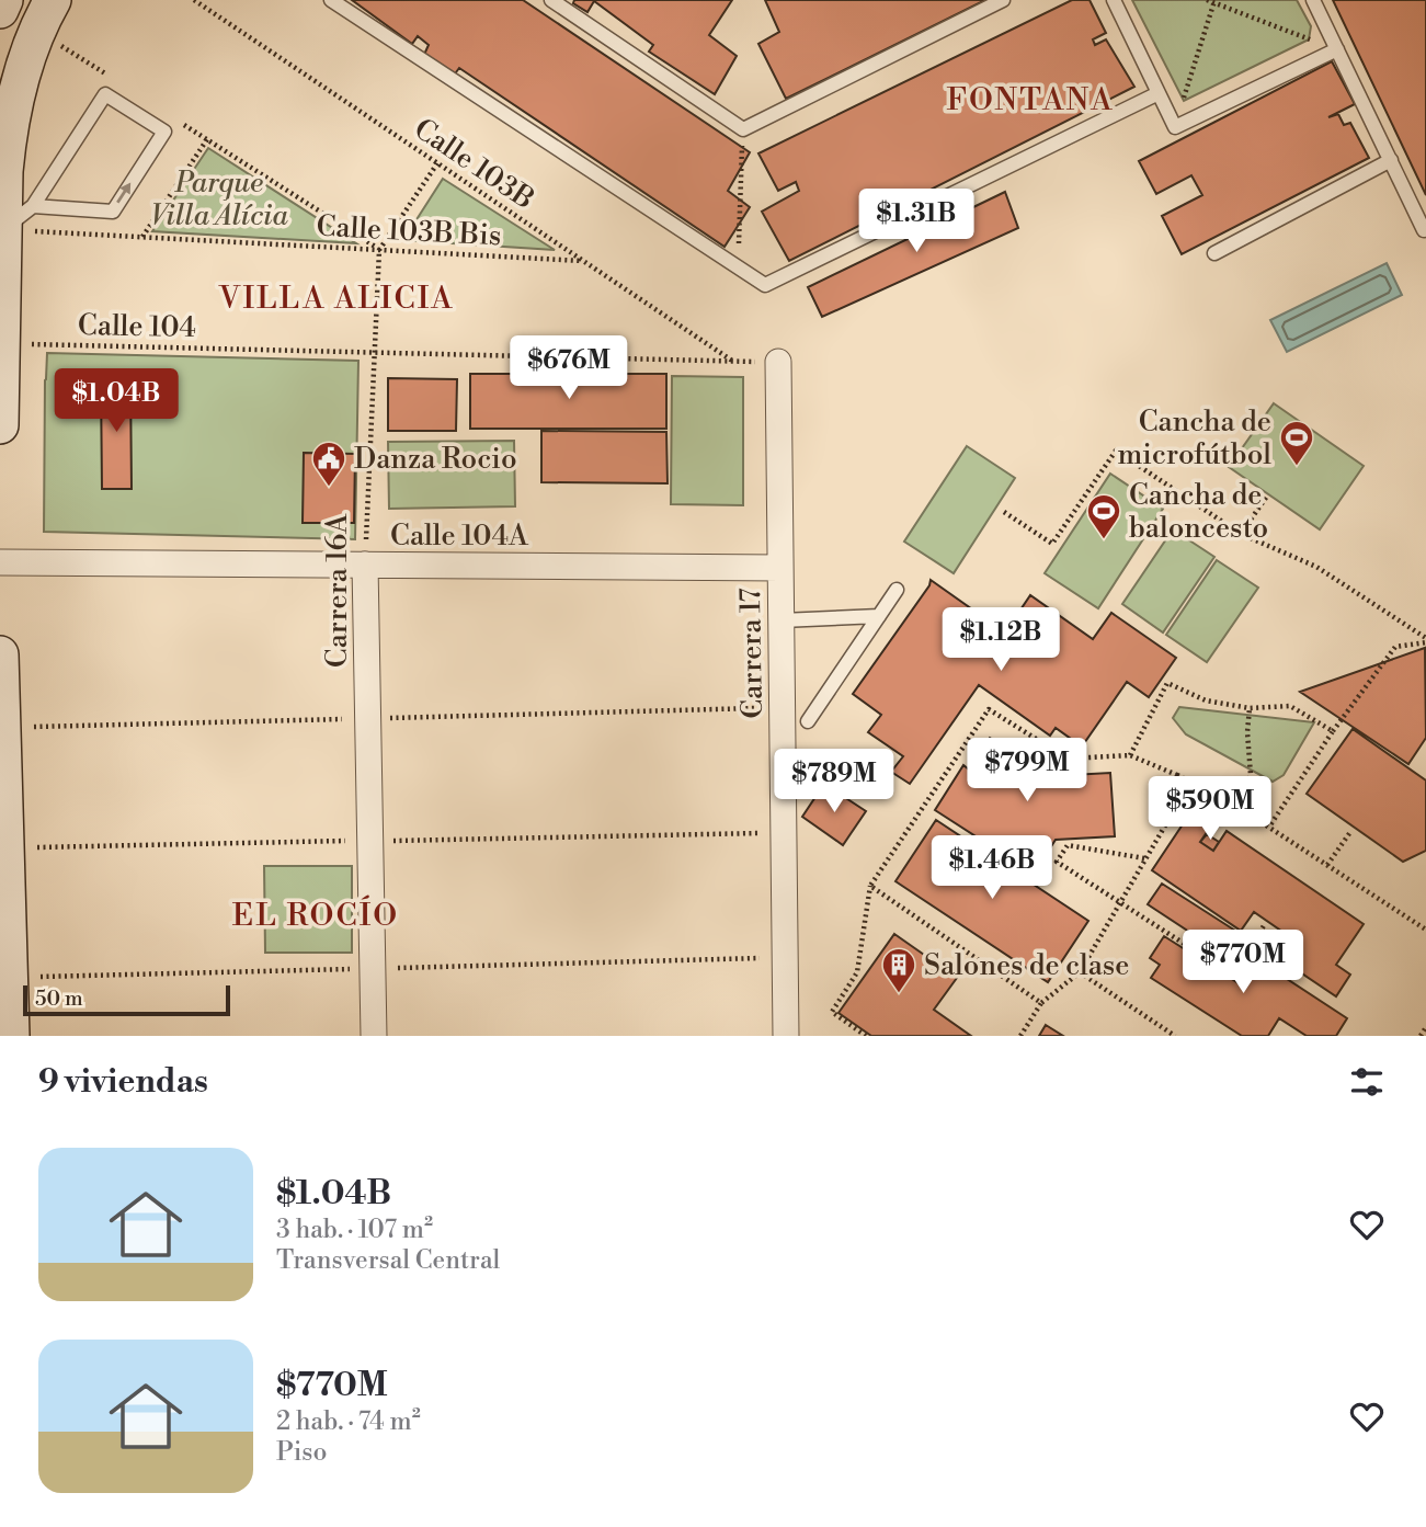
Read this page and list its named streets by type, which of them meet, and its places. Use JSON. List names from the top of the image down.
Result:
{
  "streets": {
    "street": ["Calle 104A", "Carrera 16A", "Carrera 17"],
    "path": ["Calle 103B", "Calle 103B Bis", "Calle 104"]
  },
  "crossings": [
    ["Calle 103B", "Calle 103B Bis"],
    ["Calle 103B", "Calle 104"],
    ["Calle 103B Bis", "Carrera 16A"],
    ["Calle 104", "Carrera 16A"],
    ["Calle 104", "Carrera 17"],
    ["Calle 104A", "Carrera 16A"],
    ["Calle 104A", "Carrera 17"]
  ],
  "districts": ["FONTANA", "VILLA ALICIA", "EL ROCÍO"],
  "parks": ["Parque Villa Alícia"],
  "places": {
    "sports": ["Cancha de microfútbol", "Cancha de baloncesto"],
    "public building": ["Danza Rocio"],
    "building": ["Salones de clase"]
  },
  "scale_bar": "50 m",
  "page": {
    "price": [
      "$1.31B",
      "$676M",
      "$1.04B",
      "$1.12B",
      "$799M",
      "$789M",
      "$590M",
      "$1.46B",
      "$770M"
    ],
    "scale": "50 m",
    "heading": "9 viviendas",
    "list": [
      {
        "name": "$1.04B",
        "note": "3 hab. · 107 m² · Transversal Central"
      },
      {
        "name": "$770M",
        "note": "2 hab. · 74 m² · Piso"
      }
    ]
  }
}
